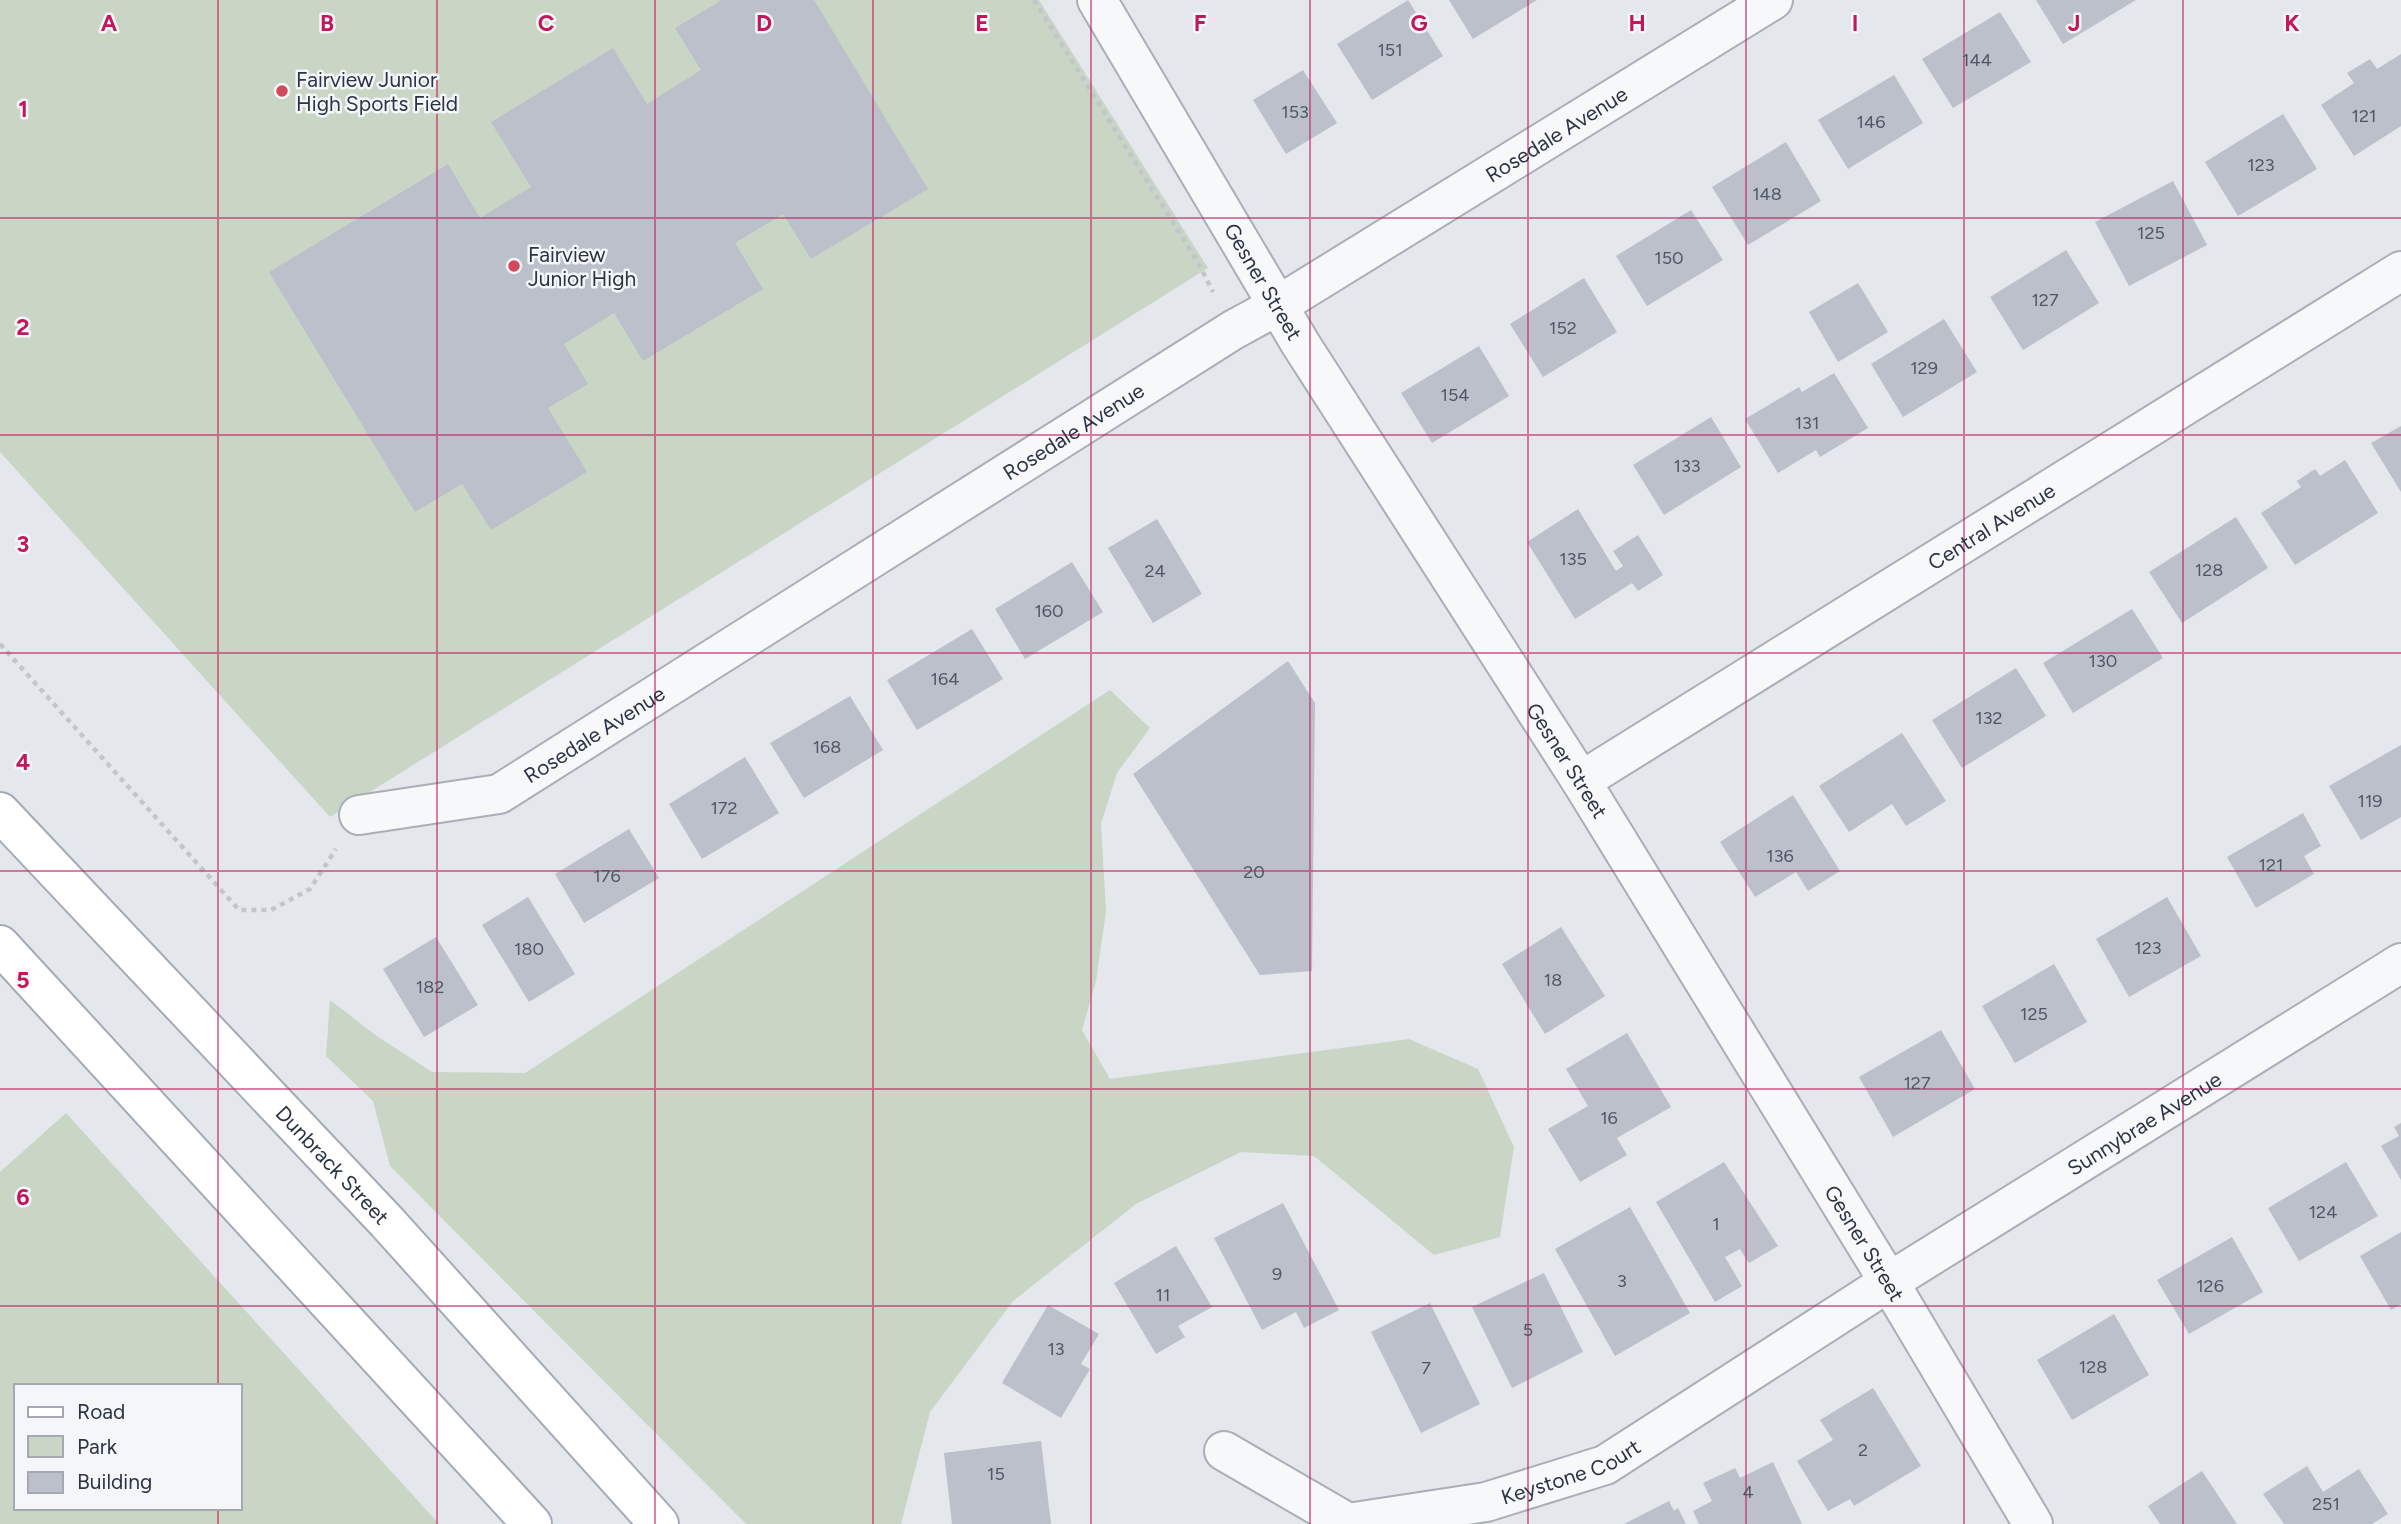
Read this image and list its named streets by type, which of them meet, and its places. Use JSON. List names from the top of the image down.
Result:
{
  "streets": {
    "main road": ["Dunbrack Street"],
    "street": [
      "Rosedale Avenue",
      "Gesner Street",
      "Central Avenue",
      "Sunnybrae Avenue",
      "Keystone Court"
    ]
  },
  "crossings": [
    ["Rosedale Avenue", "Gesner Street"],
    ["Gesner Street", "Central Avenue"],
    ["Gesner Street", "Sunnybrae Avenue"],
    ["Gesner Street", "Keystone Court"],
    ["Sunnybrae Avenue", "Keystone Court"]
  ],
  "places": ["Fairview Junior High Sports Field", "Fairview Junior High"],
  "house_numbers": [
    "151",
    "144",
    "153",
    "121",
    "146",
    "123",
    "148",
    "125",
    "150",
    "127",
    "152",
    "129",
    "154",
    "131",
    "133",
    "135",
    "128",
    "24",
    "160",
    "130",
    "164",
    "132",
    "168",
    "119",
    "172",
    "136",
    "121",
    "20",
    "176",
    "123",
    "180",
    "18",
    "182",
    "125",
    "127",
    "16",
    "124",
    "1",
    "9",
    "3",
    "126",
    "11",
    "5",
    "13",
    "128",
    "7",
    "2",
    "15",
    "4",
    "251"
  ],
  "legend": ["Road", "Park", "Building"],
  "grid": {
    "columns": [
      "A",
      "B",
      "C",
      "D",
      "E",
      "F",
      "G",
      "H",
      "I",
      "J",
      "K"
    ],
    "rows": [
      "1",
      "2",
      "3",
      "4",
      "5",
      "6"
    ]
  }
}
